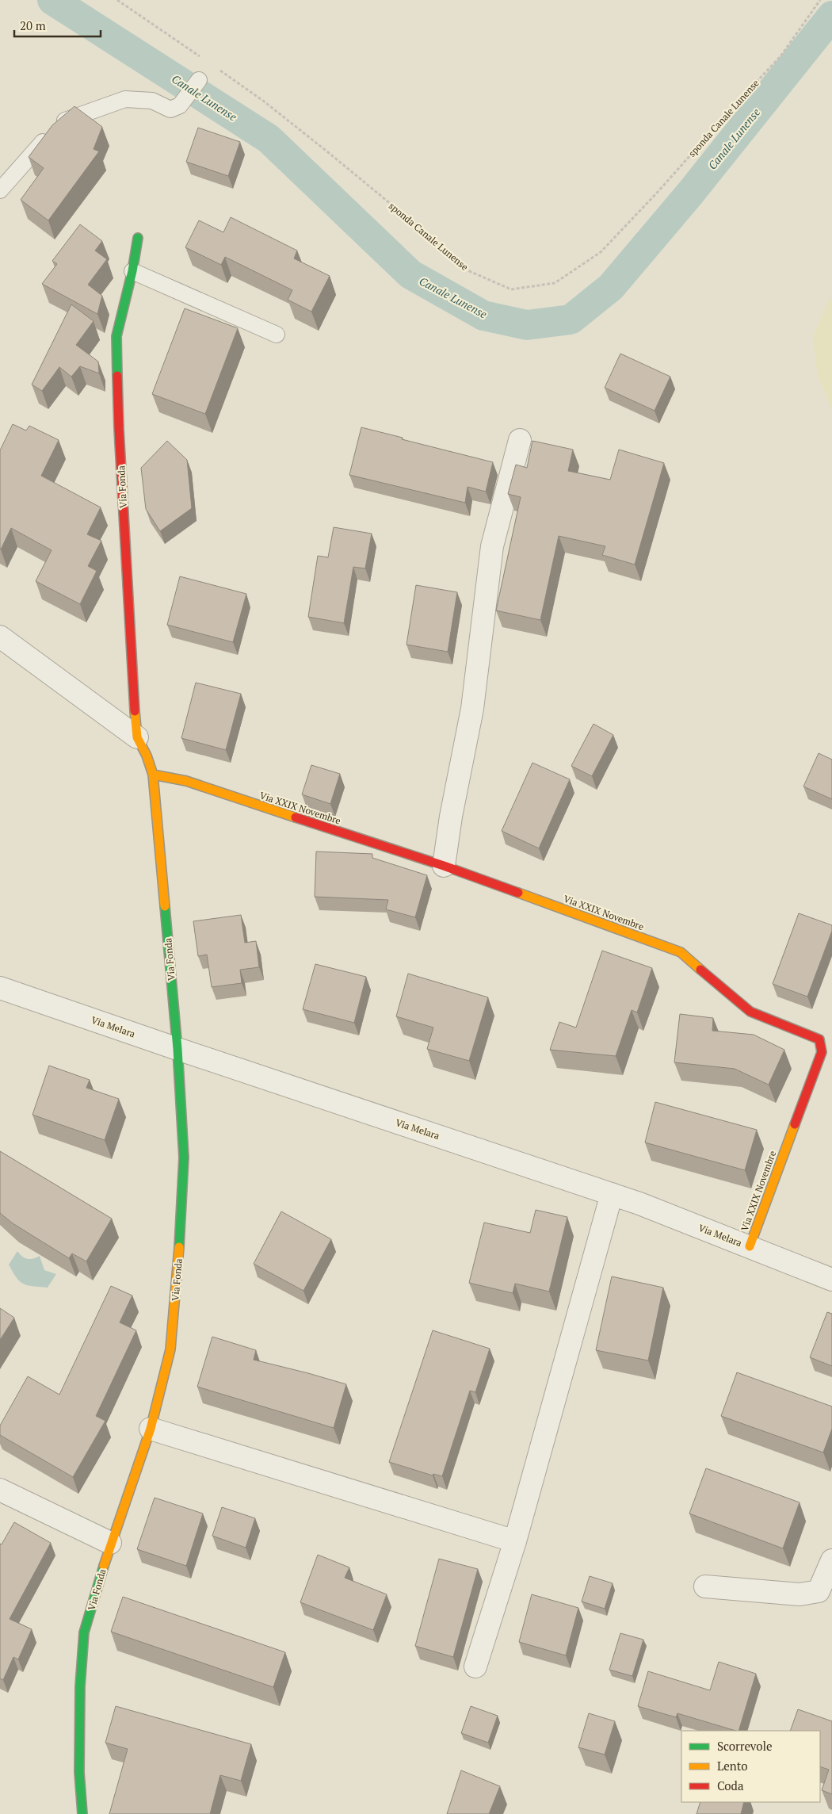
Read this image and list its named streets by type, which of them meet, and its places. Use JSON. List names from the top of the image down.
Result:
{
  "streets": {
    "street": ["Via Fonda", "Via XXIX Novembre", "Via Melara"],
    "path": ["sponda Canale Lunense"]
  },
  "crossings": [
    ["Via Fonda", "Via XXIX Novembre"],
    ["Via Fonda", "Via Melara"],
    ["Via XXIX Novembre", "Via Melara"]
  ],
  "water": ["Canale Lunense"],
  "legend": ["Scorrevole", "Lento", "Coda"],
  "scale_bar": "20 m"
}
